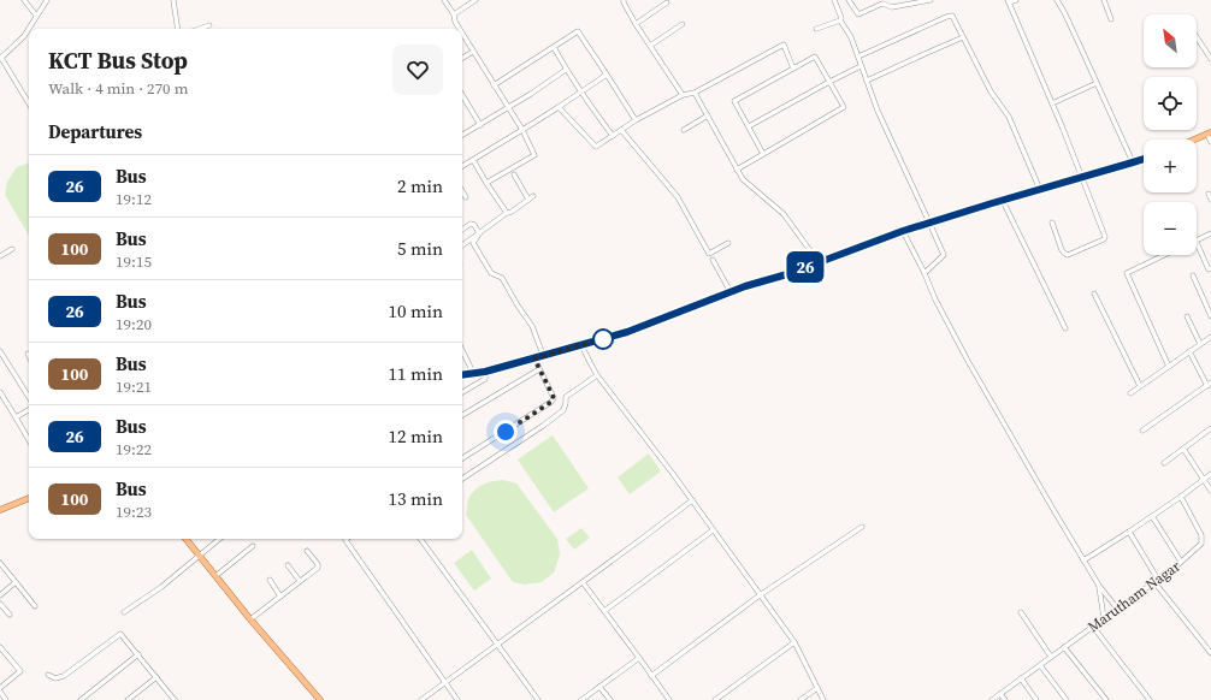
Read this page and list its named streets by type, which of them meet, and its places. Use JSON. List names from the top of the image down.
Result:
{
  "streets": {
    "street": ["Marutham Nagar"]
  },
  "lines": ["bus line 26"],
  "north": "top left",
  "page": {
    "on_map": "26",
    "map_buttons": ["+", "−"],
    "heading": [
      ["KCT Bus Stop", "Walk · 4 min · 270 m"],
      "Departures"
    ],
    "list": [
      {
        "mark": "26",
        "name": "Bus",
        "note": "19:12",
        "value": "2 min"
      },
      {
        "mark": "100",
        "name": "Bus",
        "note": "19:15",
        "value": "5 min"
      },
      {
        "mark": "26",
        "name": "Bus",
        "note": "19:20",
        "value": "10 min"
      },
      {
        "mark": "100",
        "name": "Bus",
        "note": "19:21",
        "value": "11 min"
      },
      {
        "mark": "26",
        "name": "Bus",
        "note": "19:22",
        "value": "12 min"
      },
      {
        "mark": "100",
        "name": "Bus",
        "note": "19:23",
        "value": "13 min"
      }
    ]
  }
}
